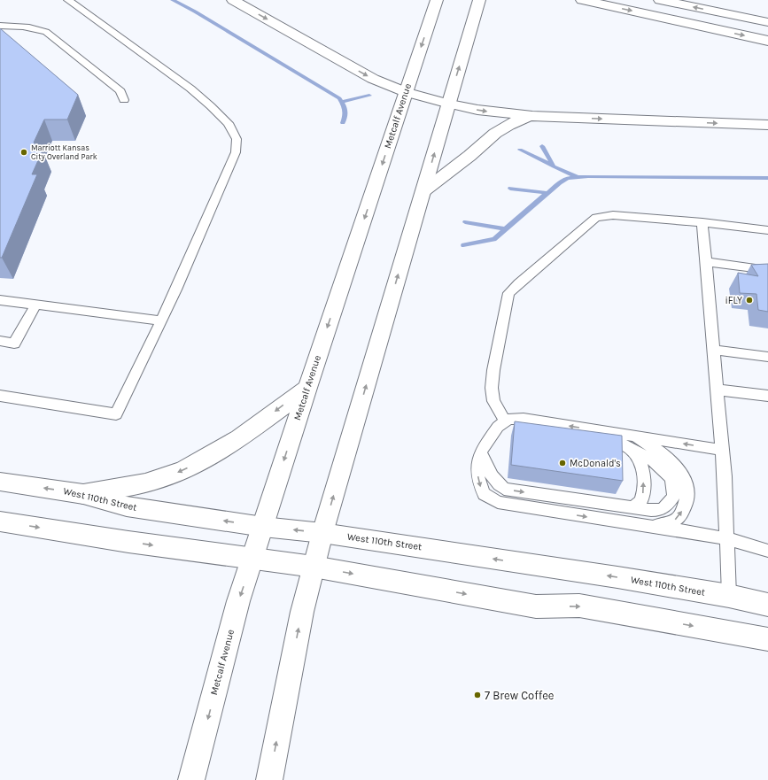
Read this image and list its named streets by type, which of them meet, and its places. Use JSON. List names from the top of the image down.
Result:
{
  "streets": {
    "main road": ["Metcalf Avenue", "West 110th Street"]
  },
  "crossings": [
    ["Metcalf Avenue", "West 110th Street"]
  ],
  "places": [
    "Marriott Kansas City Overland Park",
    "iFLY",
    "McDonald's",
    "7 Brew Coffee"
  ]
}
